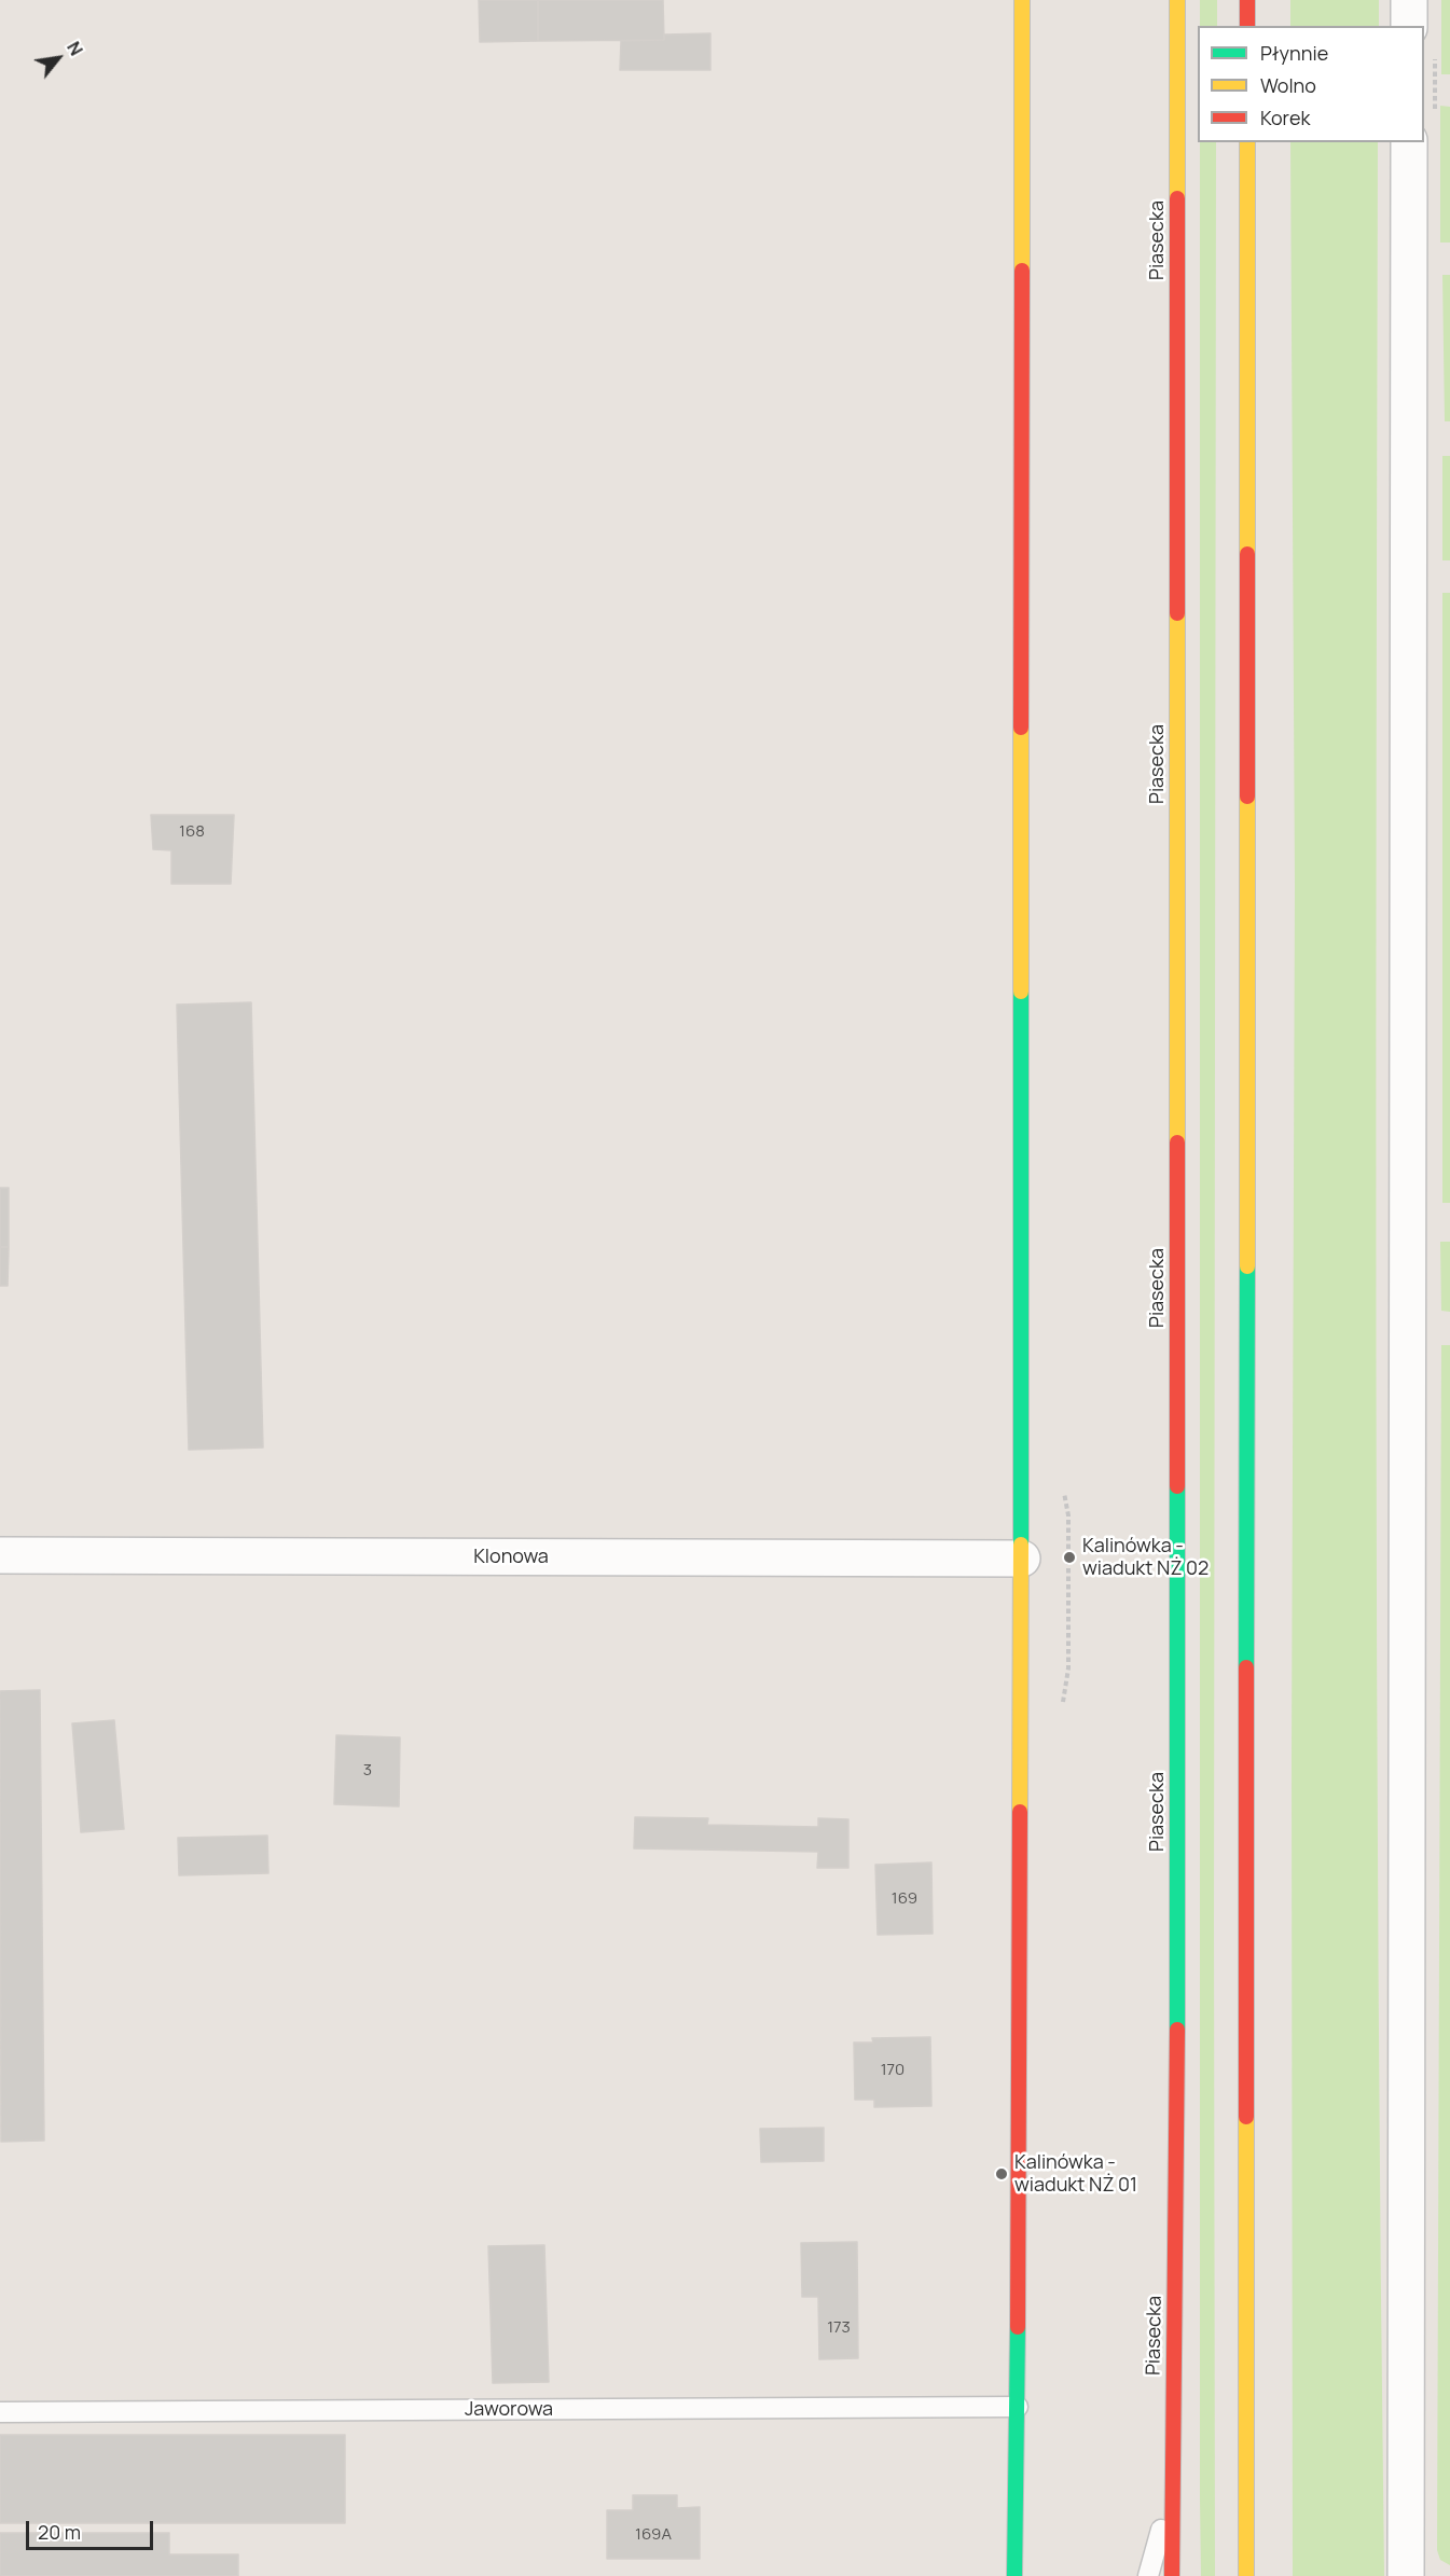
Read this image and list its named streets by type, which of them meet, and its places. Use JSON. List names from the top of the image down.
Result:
{
  "streets": {
    "main road": ["Piasecka"],
    "street": ["Klonowa"],
    "lane": ["Jaworowa"]
  },
  "places": ["Kalinówka - wiadukt NŻ 02", "Kalinówka - wiadukt NŻ 01"],
  "house_numbers": [
    "168",
    "3",
    "169",
    "170",
    "173",
    "169A"
  ],
  "legend": ["Płynnie", "Wolno", "Korek"],
  "scale_bar": "20 m",
  "north": "top right"
}
